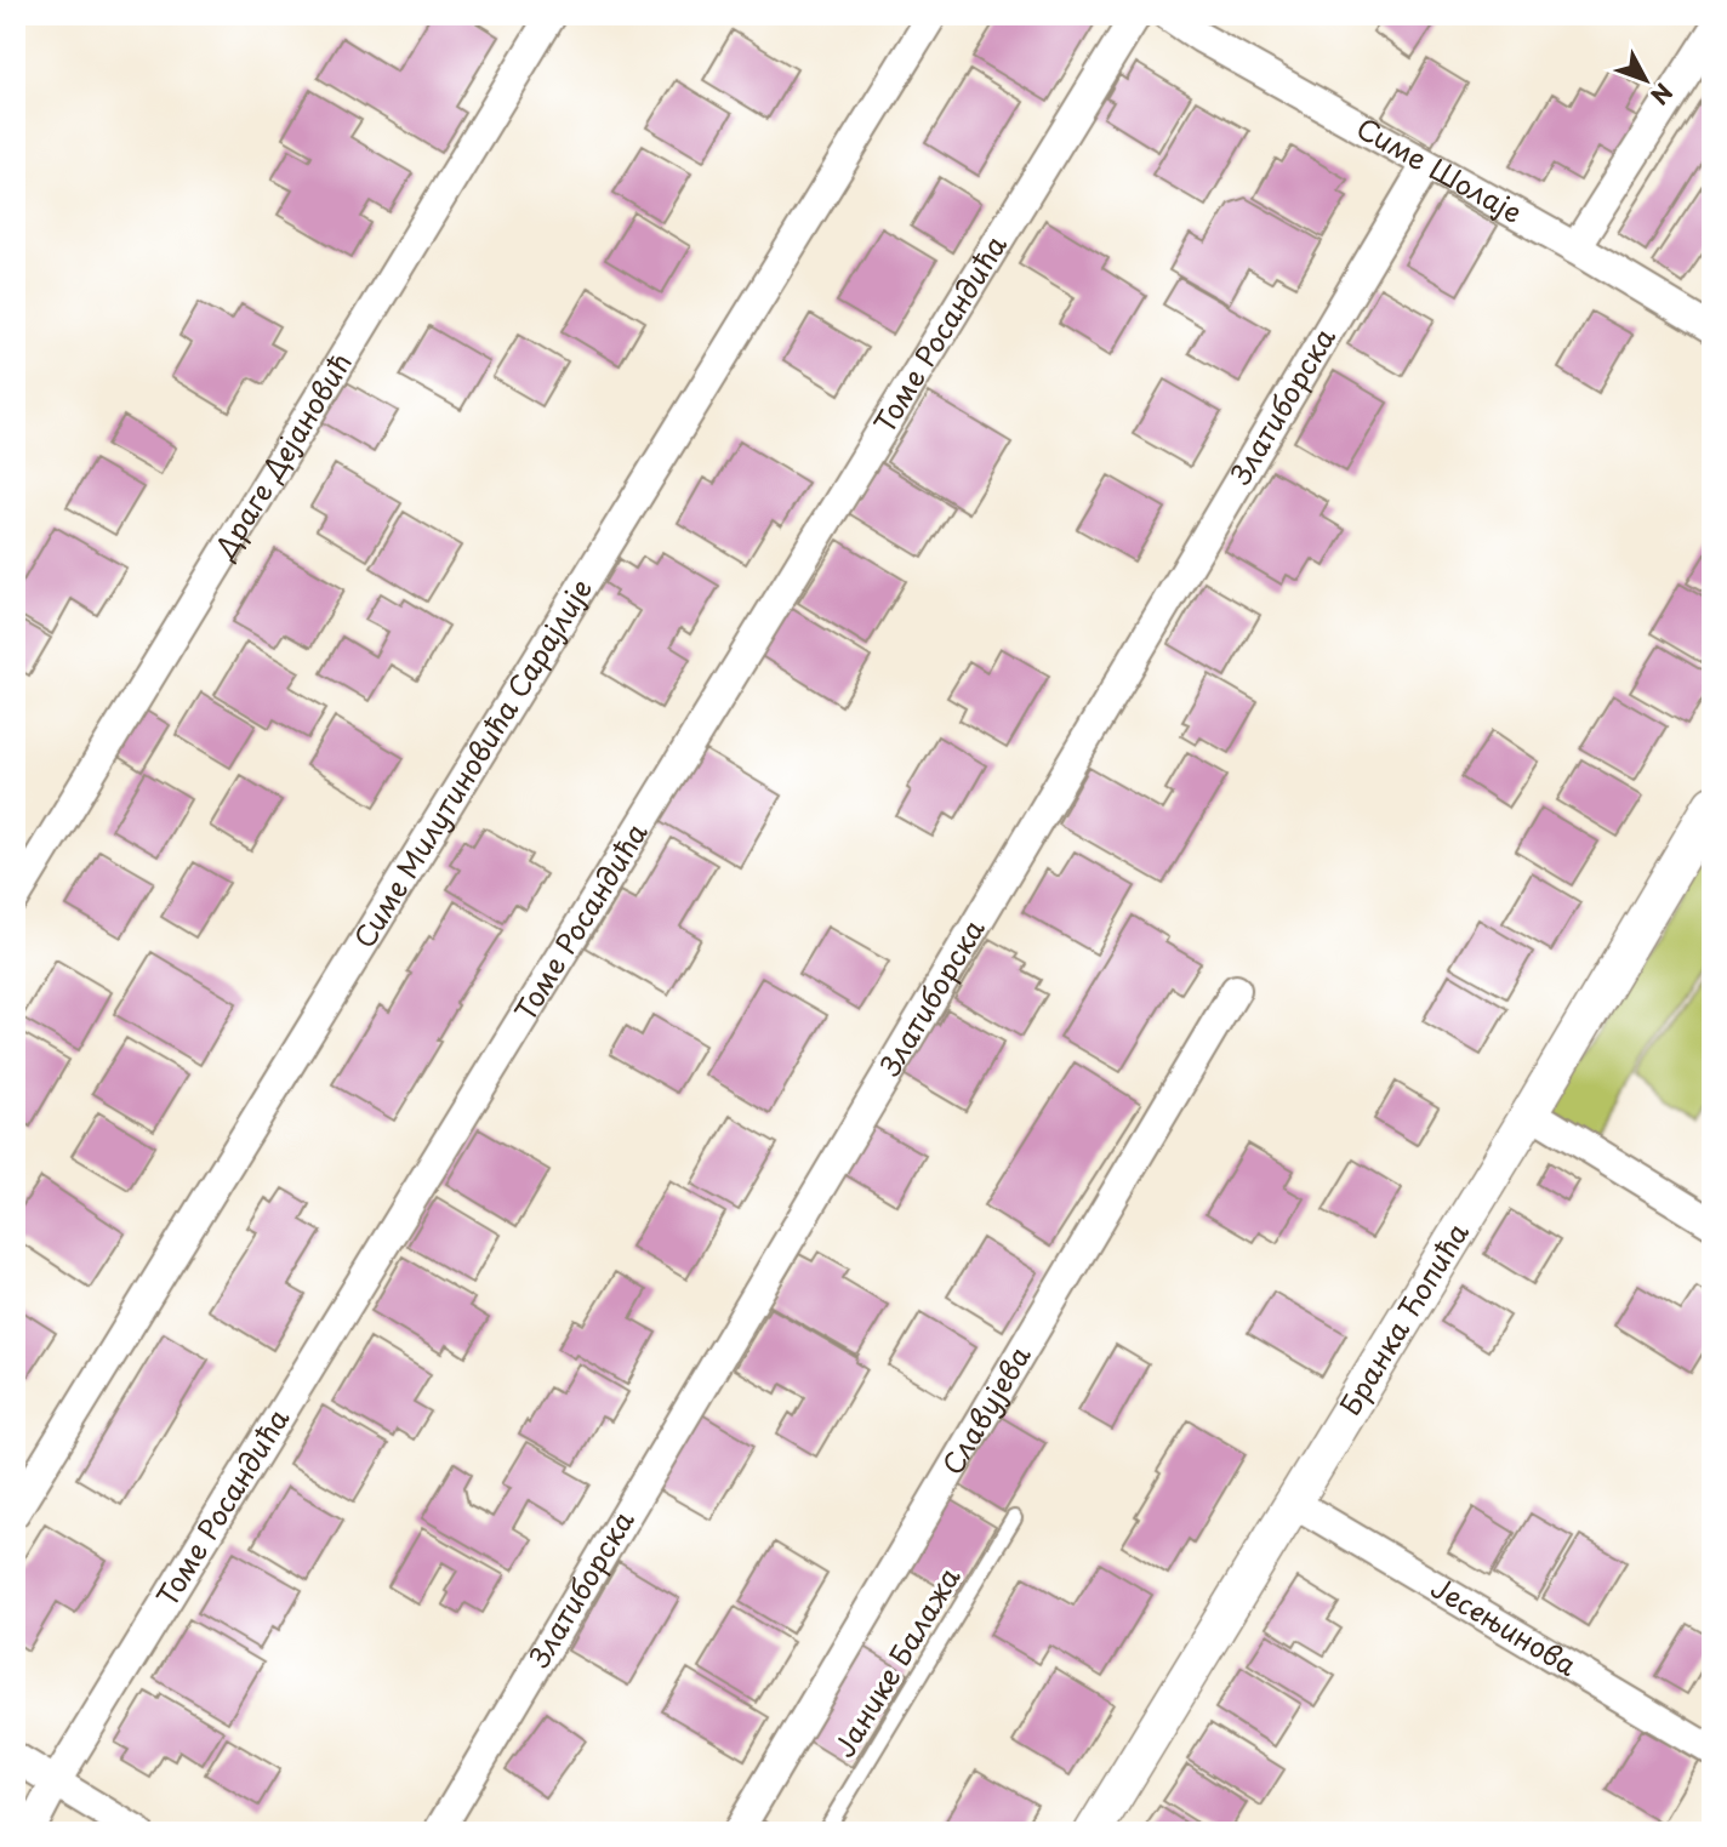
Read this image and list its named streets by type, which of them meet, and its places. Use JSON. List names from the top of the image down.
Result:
{
  "streets": {
    "street": [
      "Симе Шолаје",
      "Томе Росандића",
      "Златиборска",
      "Драге Дејановић",
      "Симе Милутиновића Сарајлије",
      "Бранка Ћопића",
      "Славујева",
      "Јесењинова"
    ],
    "lane": ["Јанике Балажа"]
  },
  "crossings": [
    ["Симе Шолаје", "Златиборска"],
    ["Бранка Ћопића", "Јесењинова"]
  ],
  "north": "bottom right"
}
